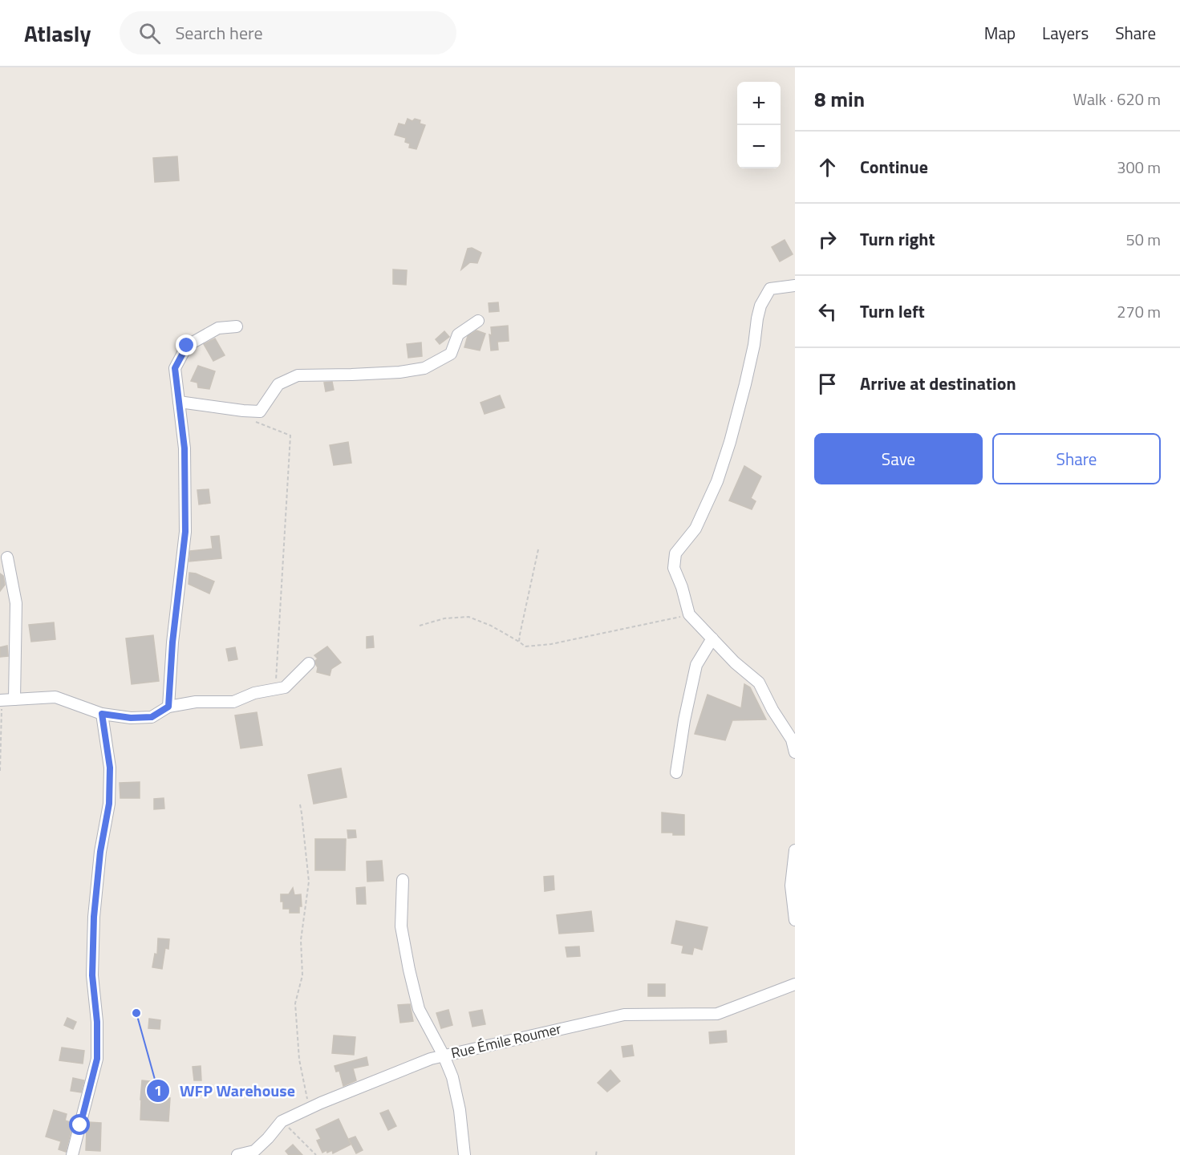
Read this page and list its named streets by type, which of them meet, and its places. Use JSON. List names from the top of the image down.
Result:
{
  "streets": {
    "street": ["Rue Émile Roumer"]
  },
  "places": ["WFP Warehouse"],
  "page": {
    "header": "Atlasly",
    "search": "Search here",
    "nav": ["Map", "Layers", "Share"],
    "heading": ["8 min", "Walk · 620 m"],
    "map_buttons": ["+", "−"],
    "list": [
      ["Continue", "300 m"],
      ["Turn right", "50 m"],
      ["Turn left", "270 m"],
      "Arrive at destination"
    ],
    "buttons": ["Save", "Share"]
  }
}
